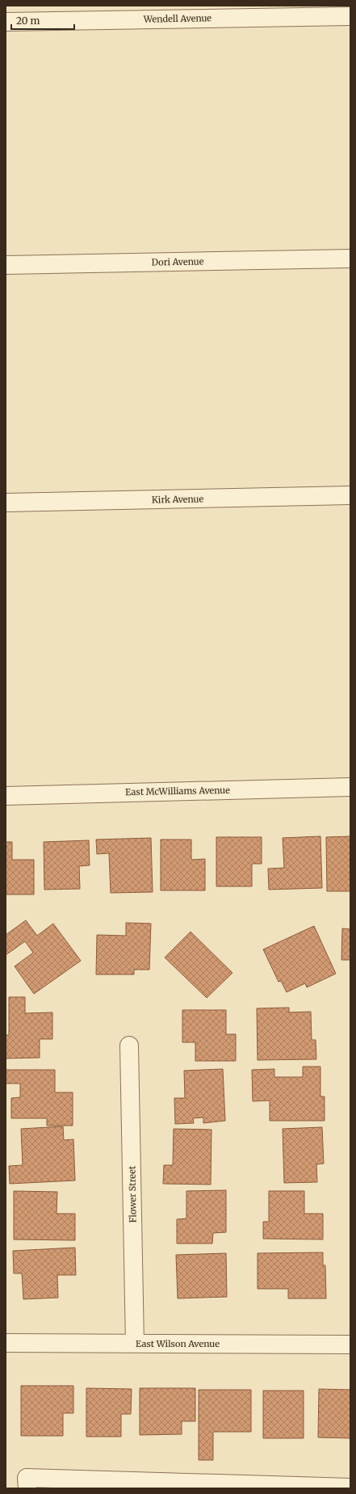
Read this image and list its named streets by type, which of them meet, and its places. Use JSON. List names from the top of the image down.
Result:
{
  "streets": {
    "street": [
      "Wendell Avenue",
      "Dori Avenue",
      "Kirk Avenue",
      "East McWilliams Avenue",
      "Flower Street",
      "East Wilson Avenue"
    ]
  },
  "crossings": [
    ["Flower Street", "East Wilson Avenue"]
  ],
  "scale_bar": "20 m"
}
